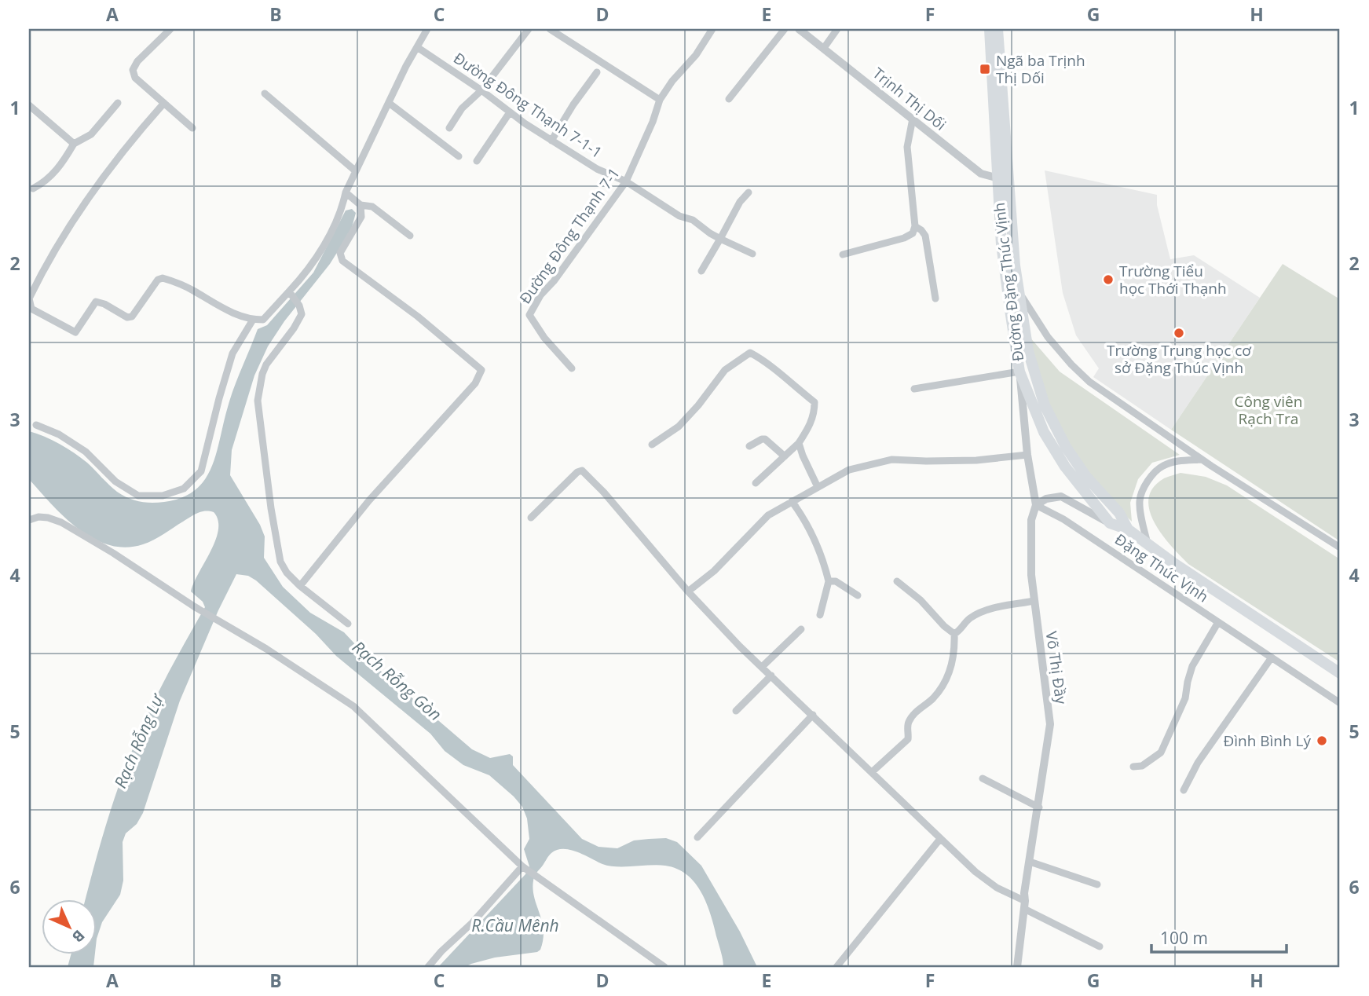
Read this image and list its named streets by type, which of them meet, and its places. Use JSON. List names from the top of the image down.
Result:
{
  "streets": {
    "main road": ["Đường Đặng Thúc Vịnh"],
    "street": [
      "Trịnh Thị Dối",
      "Đường Đông Thạnh 7-1-1",
      "Đường Đông Thạnh 7-1",
      "Đặng Thúc Vịnh",
      "Võ Thị Đầy"
    ]
  },
  "crossings": [
    ["Trịnh Thị Dối", "Đường Đặng Thúc Vịnh"],
    ["Đường Đông Thạnh 7-1-1", "Đường Đông Thạnh 7-1"],
    ["Đường Đặng Thúc Vịnh", "Đặng Thúc Vịnh"],
    ["Đường Đặng Thúc Vịnh", "Võ Thị Đầy"],
    ["Đặng Thúc Vịnh", "Võ Thị Đầy"]
  ],
  "water": ["Rạch Rỗng Gòn", "Rạch Rỗng Lự", "R.Cầu Mênh"],
  "parks": ["Công viên Rạch Tra"],
  "places": {
    "transit": ["Ngã ba Trịnh Thị Dối"],
    "other": ["Trường Tiểu học Thới Thạnh", "Trường Trung học cơ sở Đặng Thúc Vịnh", "Đình Bình Lý"]
  },
  "scale_bar": "100 m",
  "north": "bottom right",
  "grid": {
    "columns": [
      "A",
      "B",
      "C",
      "D",
      "E",
      "F",
      "G",
      "H"
    ],
    "rows": [
      "1",
      "2",
      "3",
      "4",
      "5",
      "6"
    ]
  }
}
